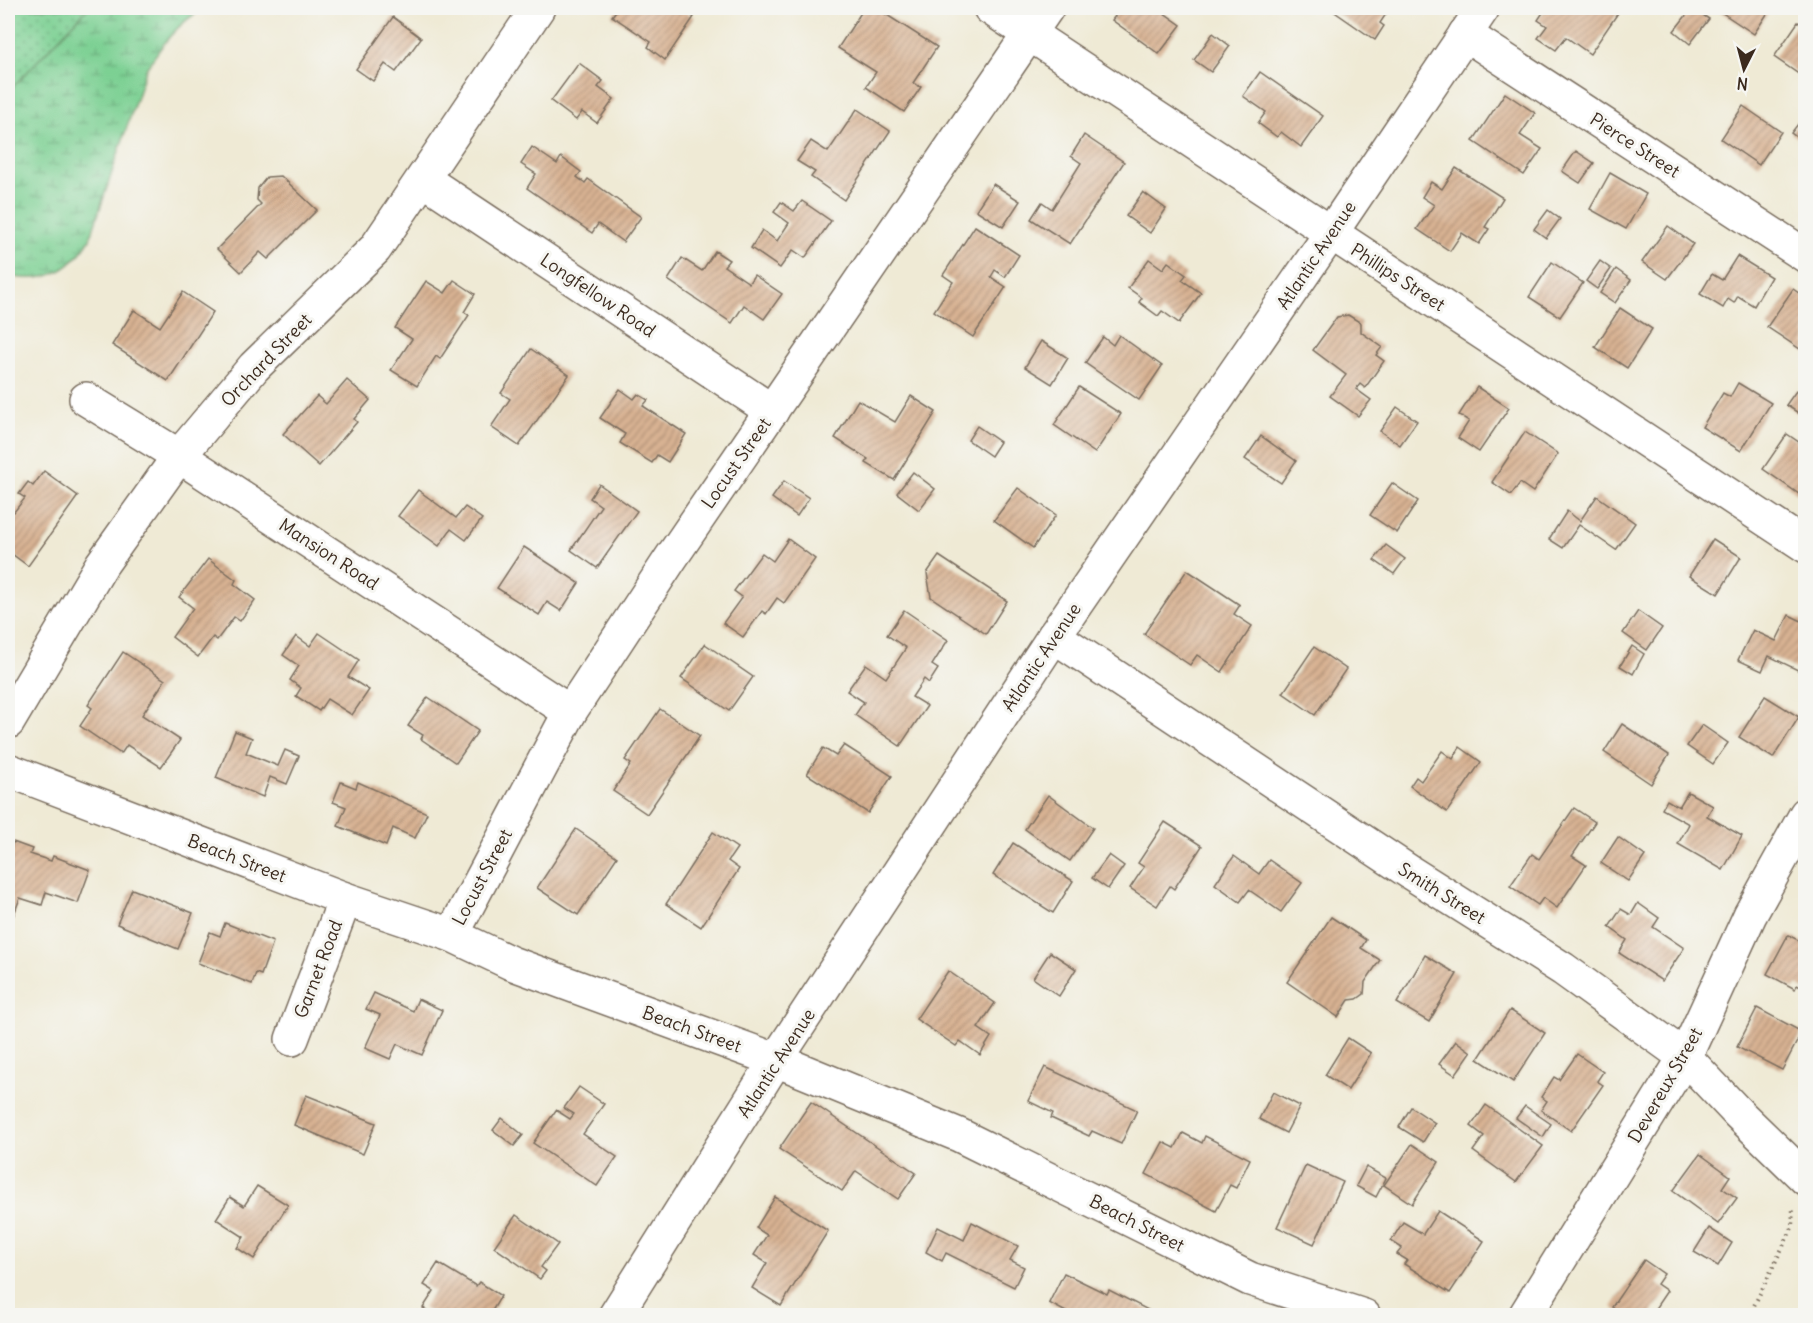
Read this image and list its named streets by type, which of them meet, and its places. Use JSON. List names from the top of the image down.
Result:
{
  "streets": {
    "street": [
      "Pierce Street",
      "Atlantic Avenue",
      "Phillips Street",
      "Longfellow Road",
      "Orchard Street",
      "Locust Street",
      "Mansion Road",
      "Beach Street",
      "Smith Street",
      "Garnet Road",
      "Devereux Street"
    ]
  },
  "crossings": [
    ["Pierce Street", "Atlantic Avenue"],
    ["Atlantic Avenue", "Phillips Street"],
    ["Atlantic Avenue", "Beach Street"],
    ["Atlantic Avenue", "Smith Street"],
    ["Phillips Street", "Locust Street"],
    ["Longfellow Road", "Orchard Street"],
    ["Longfellow Road", "Locust Street"],
    ["Orchard Street", "Mansion Road"],
    ["Locust Street", "Mansion Road"],
    ["Locust Street", "Beach Street"],
    ["Beach Street", "Garnet Road"],
    ["Smith Street", "Devereux Street"]
  ],
  "north": "bottom"
}
